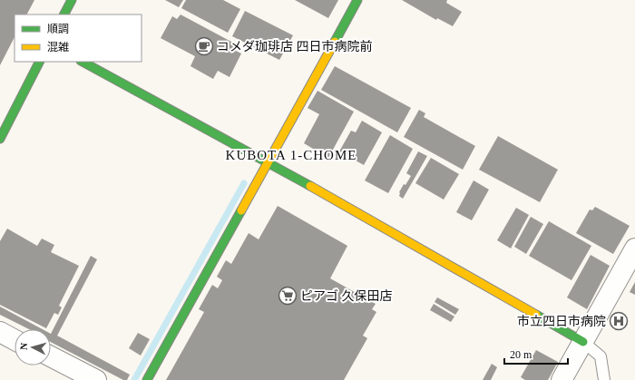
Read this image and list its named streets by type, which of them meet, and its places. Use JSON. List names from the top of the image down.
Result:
{
  "districts": ["KUBOTA 1-CHOME"],
  "places": {
    "cafe": ["コメダ珈琲店 四日市病院前"],
    "supermarket": ["ピアゴ 久保田店"],
    "hospital": ["市立四日市病院"]
  },
  "legend": ["順調", "混雑"],
  "scale_bar": "20 m",
  "north": "left"
}
